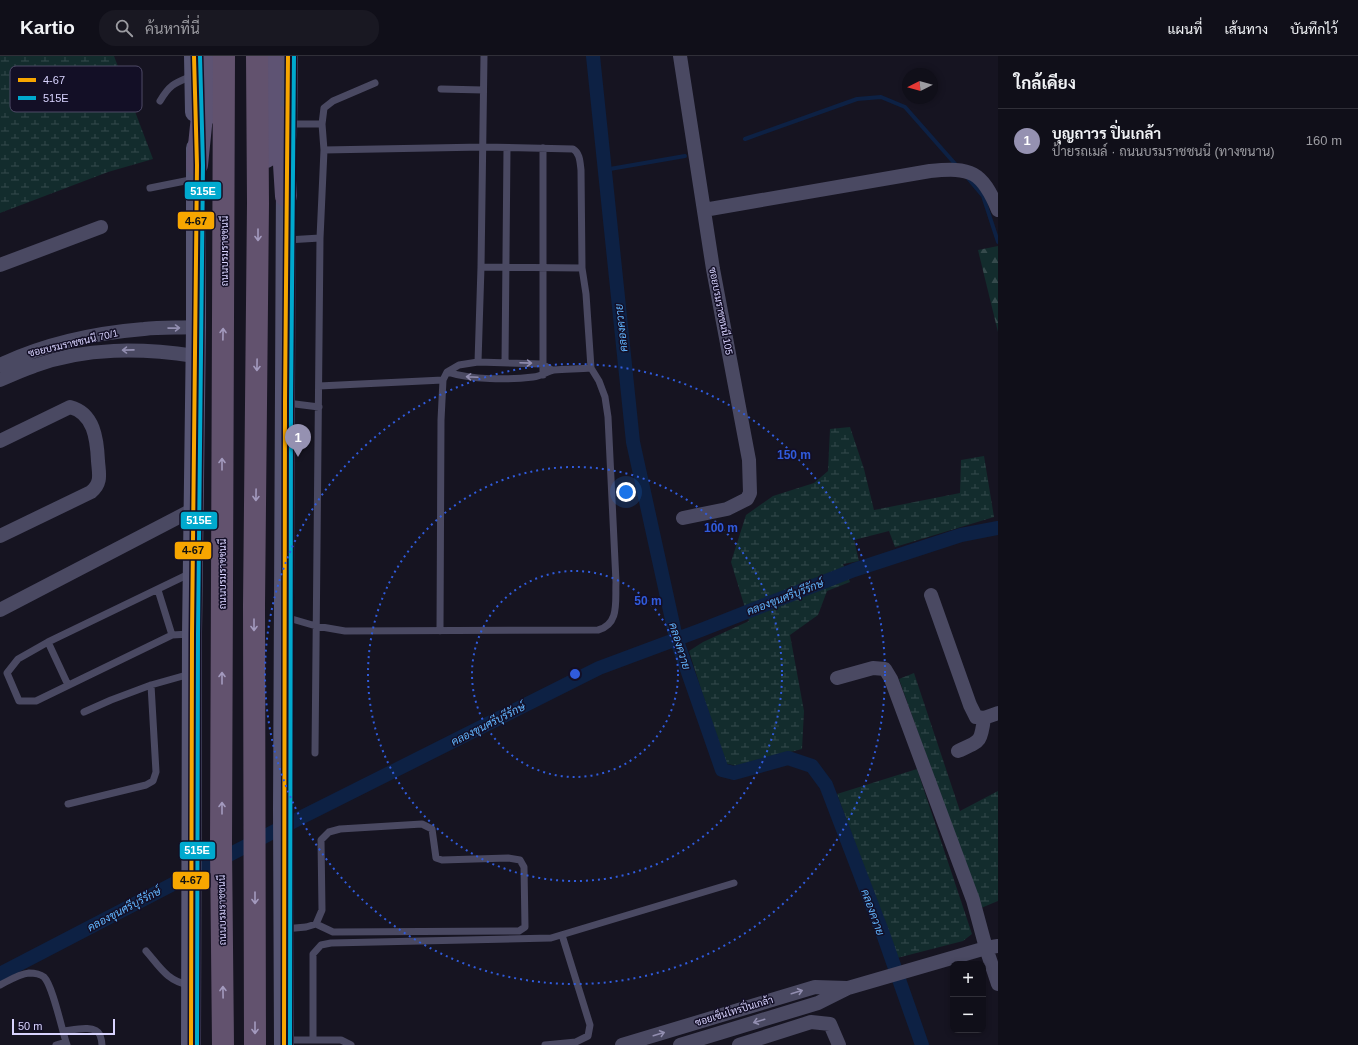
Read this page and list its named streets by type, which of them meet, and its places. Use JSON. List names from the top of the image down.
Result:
{
  "streets": {
    "highway": ["ถนนบรมราชชนนี"],
    "street": ["ซอยบรมราชชนนี 105", "ซอยบรมราชชนนี 70/1", "ซอยเซ็นโทรปิ่นเกล้า"]
  },
  "water": ["คลองควาย", "คลองขุนศรีบุรีรักษ์"],
  "lines": ["transit line 4-67", "transit line 515E"],
  "legend": ["4-67", "515E"],
  "scale_bar": "50 m",
  "north": "left",
  "page": {
    "header": "Kartio",
    "search": "ค้นหาที่นี่",
    "nav": ["แผนที่", "เส้นทาง", "บันทึกไว้"],
    "heading": "ใกล้เคียง",
    "list": [
      {
        "mark": "1",
        "name": "บุญถาวร ปิ่นเกล้า",
        "note": "ป้ายรถเมล์ · ถนนบรมราชชนนี (ทางขนาน)",
        "value": "160 m"
      }
    ],
    "pins": "1",
    "map_buttons": ["+", "−"],
    "scale": "50 m"
  },
  "rings": ["150 m", "100 m", "50 m"]
}
